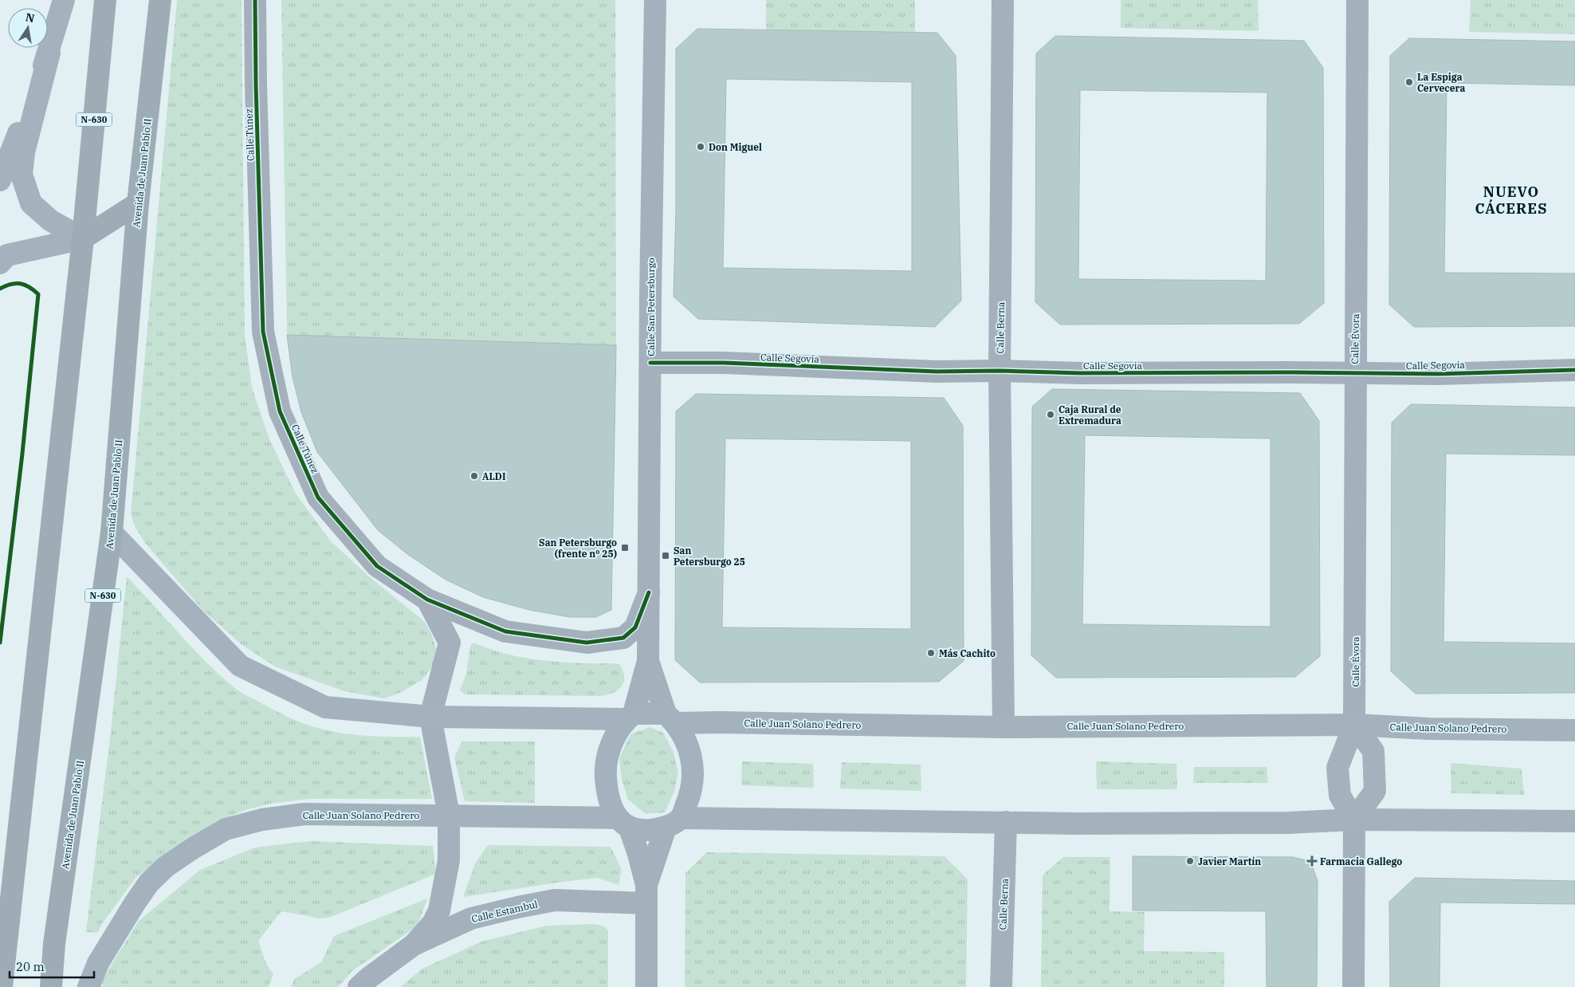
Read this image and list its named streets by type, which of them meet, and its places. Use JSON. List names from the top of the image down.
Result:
{
  "streets": {
    "highway": ["N-630", "Avenida de Juan Pablo II"],
    "main road": ["Calle Évora", "Calle Juan Solano Pedrero"],
    "street": [
      "Calle Túnez",
      "Calle San Petersburgo",
      "Calle Berna",
      "Calle Segovia",
      "Calle Estambul"
    ]
  },
  "crossings": [
    ["Calle Túnez", "Calle San Petersburgo"],
    ["Calle San Petersburgo", "Calle Segovia"],
    ["Calle San Petersburgo", "Calle Juan Solano Pedrero"],
    ["Calle Berna", "Calle Segovia"],
    ["Calle Berna", "Calle Juan Solano Pedrero"],
    ["Calle Évora", "Calle Segovia"],
    ["Calle Évora", "Calle Juan Solano Pedrero"]
  ],
  "districts": ["NUEVO CÁCERES"],
  "places": {
    "other": [
      "La Espiga Cervecera",
      "Don Miguel",
      "Caja Rural de Extremadura",
      "ALDI",
      "Más Cachito",
      "Javier Martín"
    ],
    "transit": ["San Petersburgo (frente nº 25)", "San Petersburgo 25"],
    "health": ["Farmacia Gallego"]
  },
  "scale_bar": "20 m",
  "north": "top"
}
